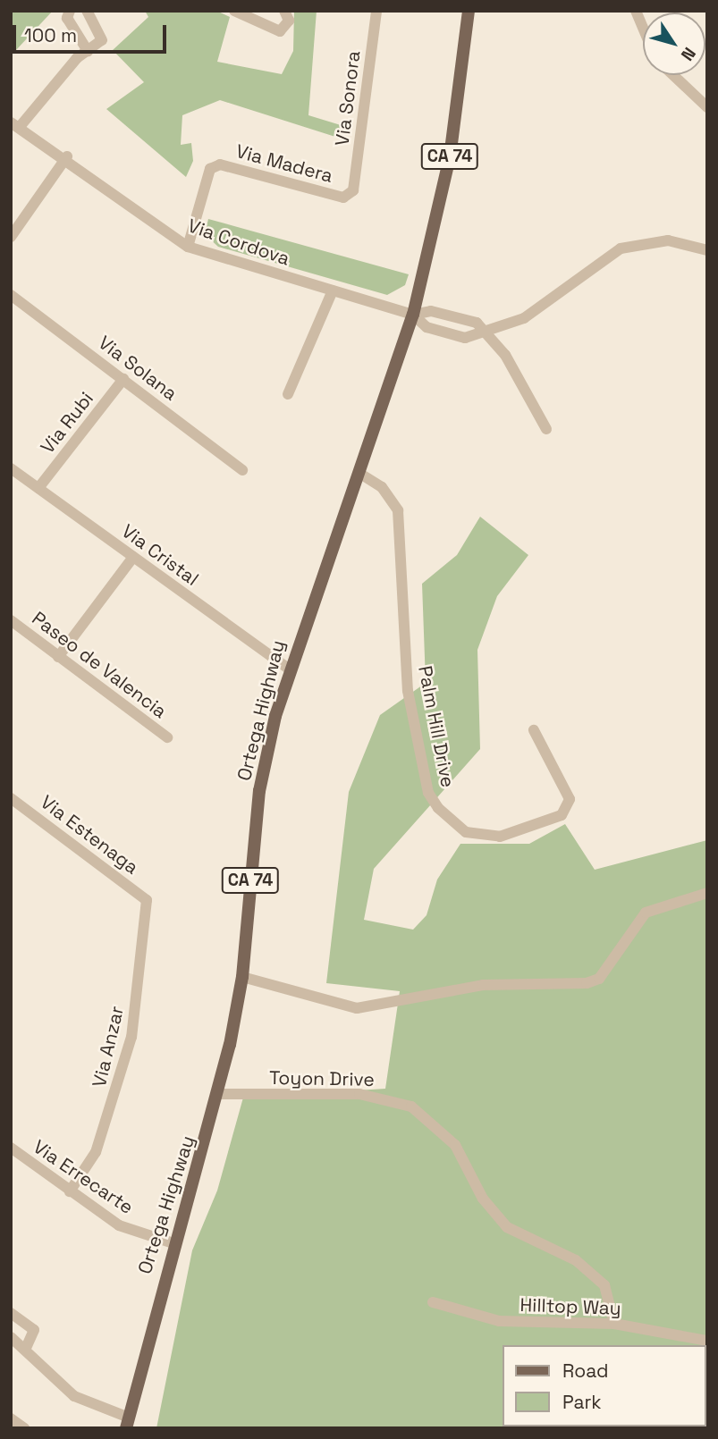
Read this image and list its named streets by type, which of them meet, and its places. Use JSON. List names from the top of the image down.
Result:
{
  "streets": {
    "main road": ["CA 74", "Ortega Highway"],
    "street": [
      "Via Sonora",
      "Via Madera",
      "Via Cordova",
      "Via Solana",
      "Via Rubi",
      "Via Cristal",
      "Paseo de Valencia",
      "Palm Hill Drive",
      "Via Estenaga",
      "Via Anzar",
      "Toyon Drive",
      "Via Errecarte",
      "Hilltop Way"
    ]
  },
  "crossings": [
    ["Via Sonora", "Via Madera"],
    ["Via Madera", "Via Cordova"],
    ["Via Cordova", "Ortega Highway"],
    ["Via Solana", "Via Rubi"],
    ["Via Rubi", "Via Cristal"],
    ["Via Cristal", "Ortega Highway"],
    ["Ortega Highway", "Palm Hill Drive"],
    ["Ortega Highway", "Toyon Drive"],
    ["Ortega Highway", "Via Errecarte"],
    ["Via Estenaga", "Via Anzar"],
    ["Via Anzar", "Via Errecarte"],
    ["Toyon Drive", "Hilltop Way"]
  ],
  "legend": ["Road", "Park"],
  "scale_bar": "100 m",
  "north": "bottom right"
}
